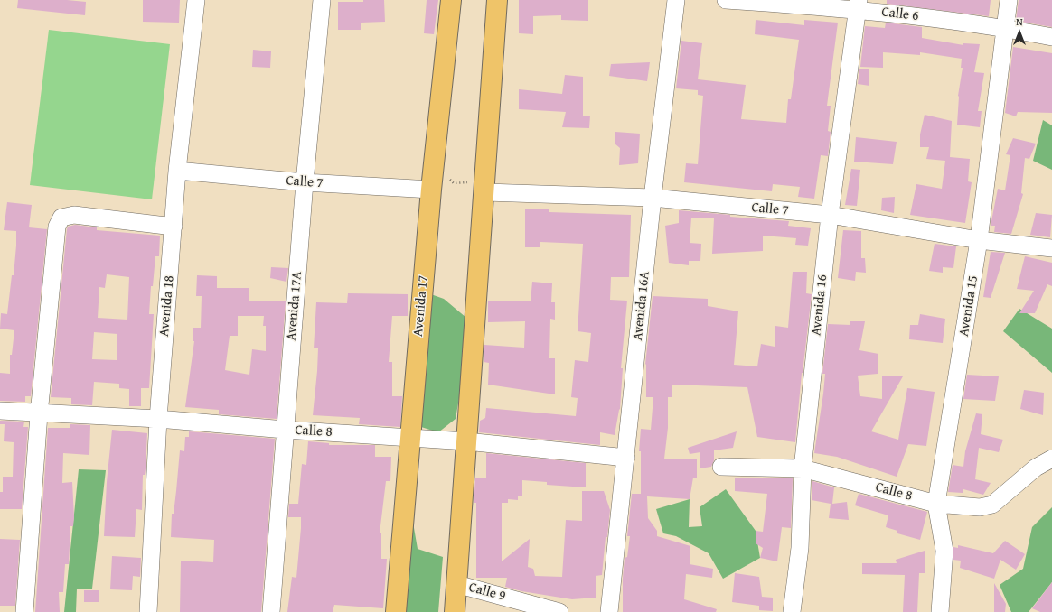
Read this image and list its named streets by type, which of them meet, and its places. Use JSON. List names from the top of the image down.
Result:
{
  "streets": {
    "main road": ["Avenida 17"],
    "street": [
      "Calle 6",
      "Calle 7",
      "Avenida 16",
      "Avenida 18",
      "Avenida 17A",
      "Avenida 16A",
      "Avenida 15",
      "Calle 8",
      "Calle 9"
    ]
  },
  "crossings": [
    ["Calle 6", "Avenida 16"],
    ["Calle 6", "Avenida 15"],
    ["Calle 7", "Avenida 16"],
    ["Calle 7", "Avenida 18"],
    ["Calle 7", "Avenida 17A"],
    ["Calle 7", "Avenida 17"],
    ["Calle 7", "Avenida 16A"],
    ["Calle 7", "Avenida 15"],
    ["Avenida 16", "Calle 8"],
    ["Avenida 18", "Calle 8"],
    ["Avenida 17A", "Calle 8"],
    ["Avenida 17", "Calle 8"],
    ["Avenida 16A", "Calle 8"],
    ["Avenida 15", "Calle 8"]
  ],
  "north": "top"
}
